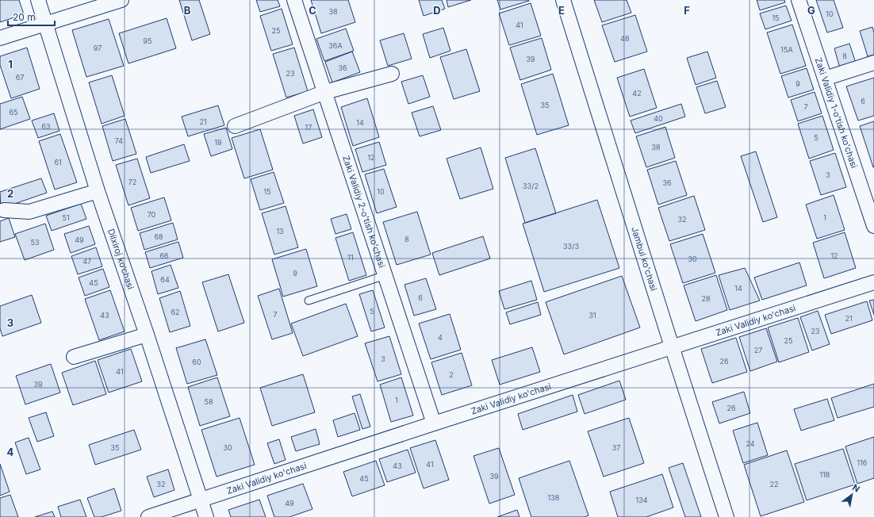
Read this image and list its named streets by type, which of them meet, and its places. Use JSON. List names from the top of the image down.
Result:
{
  "streets": {
    "street": [
      "Zaki Validiy 1-o'tish ko'chasi",
      "Zaki Validiy 2-o'tish ko'chasi",
      "Jambul ko'chasi",
      "Dilxiroj ko‘chasi",
      "Zaki Validiy ko'chasi"
    ]
  },
  "crossings": [
    ["Zaki Validiy 2-o'tish ko'chasi", "Zaki Validiy ko'chasi"],
    ["Jambul ko'chasi", "Zaki Validiy ko'chasi"],
    ["Dilxiroj ko‘chasi", "Zaki Validiy ko'chasi"]
  ],
  "house_numbers": [
    "38",
    "10",
    "15",
    "41",
    "25",
    "48",
    "95",
    "36A",
    "97",
    "15A",
    "8",
    "39",
    "36",
    "23",
    "67",
    "9",
    "42",
    "6",
    "35",
    "7",
    "65",
    "40",
    "21",
    "14",
    "63",
    "17",
    "5",
    "74",
    "19",
    "38",
    "12",
    "61",
    "3",
    "72",
    "36",
    "33/2",
    "15",
    "10",
    "70",
    "51",
    "1",
    "32",
    "13",
    "68",
    "8",
    "49",
    "53",
    "33/3",
    "66",
    "12",
    "11",
    "30",
    "47",
    "9",
    "64",
    "45",
    "14",
    "6",
    "28",
    "5",
    "62",
    "7",
    "43",
    "31",
    "21",
    "23",
    "4",
    "25",
    "27",
    "3",
    "26",
    "60",
    "41",
    "2",
    "39",
    "1",
    "58",
    "26",
    "24",
    "35",
    "30",
    "37",
    "116",
    "41",
    "43",
    "118",
    "39",
    "45",
    "32",
    "22",
    "138",
    "134",
    "49"
  ],
  "scale_bar": "20 m",
  "north": "top right",
  "grid": {
    "columns": [
      "B",
      "C",
      "D",
      "E",
      "F",
      "G"
    ],
    "rows": [
      "1",
      "2",
      "3",
      "4"
    ]
  }
}
